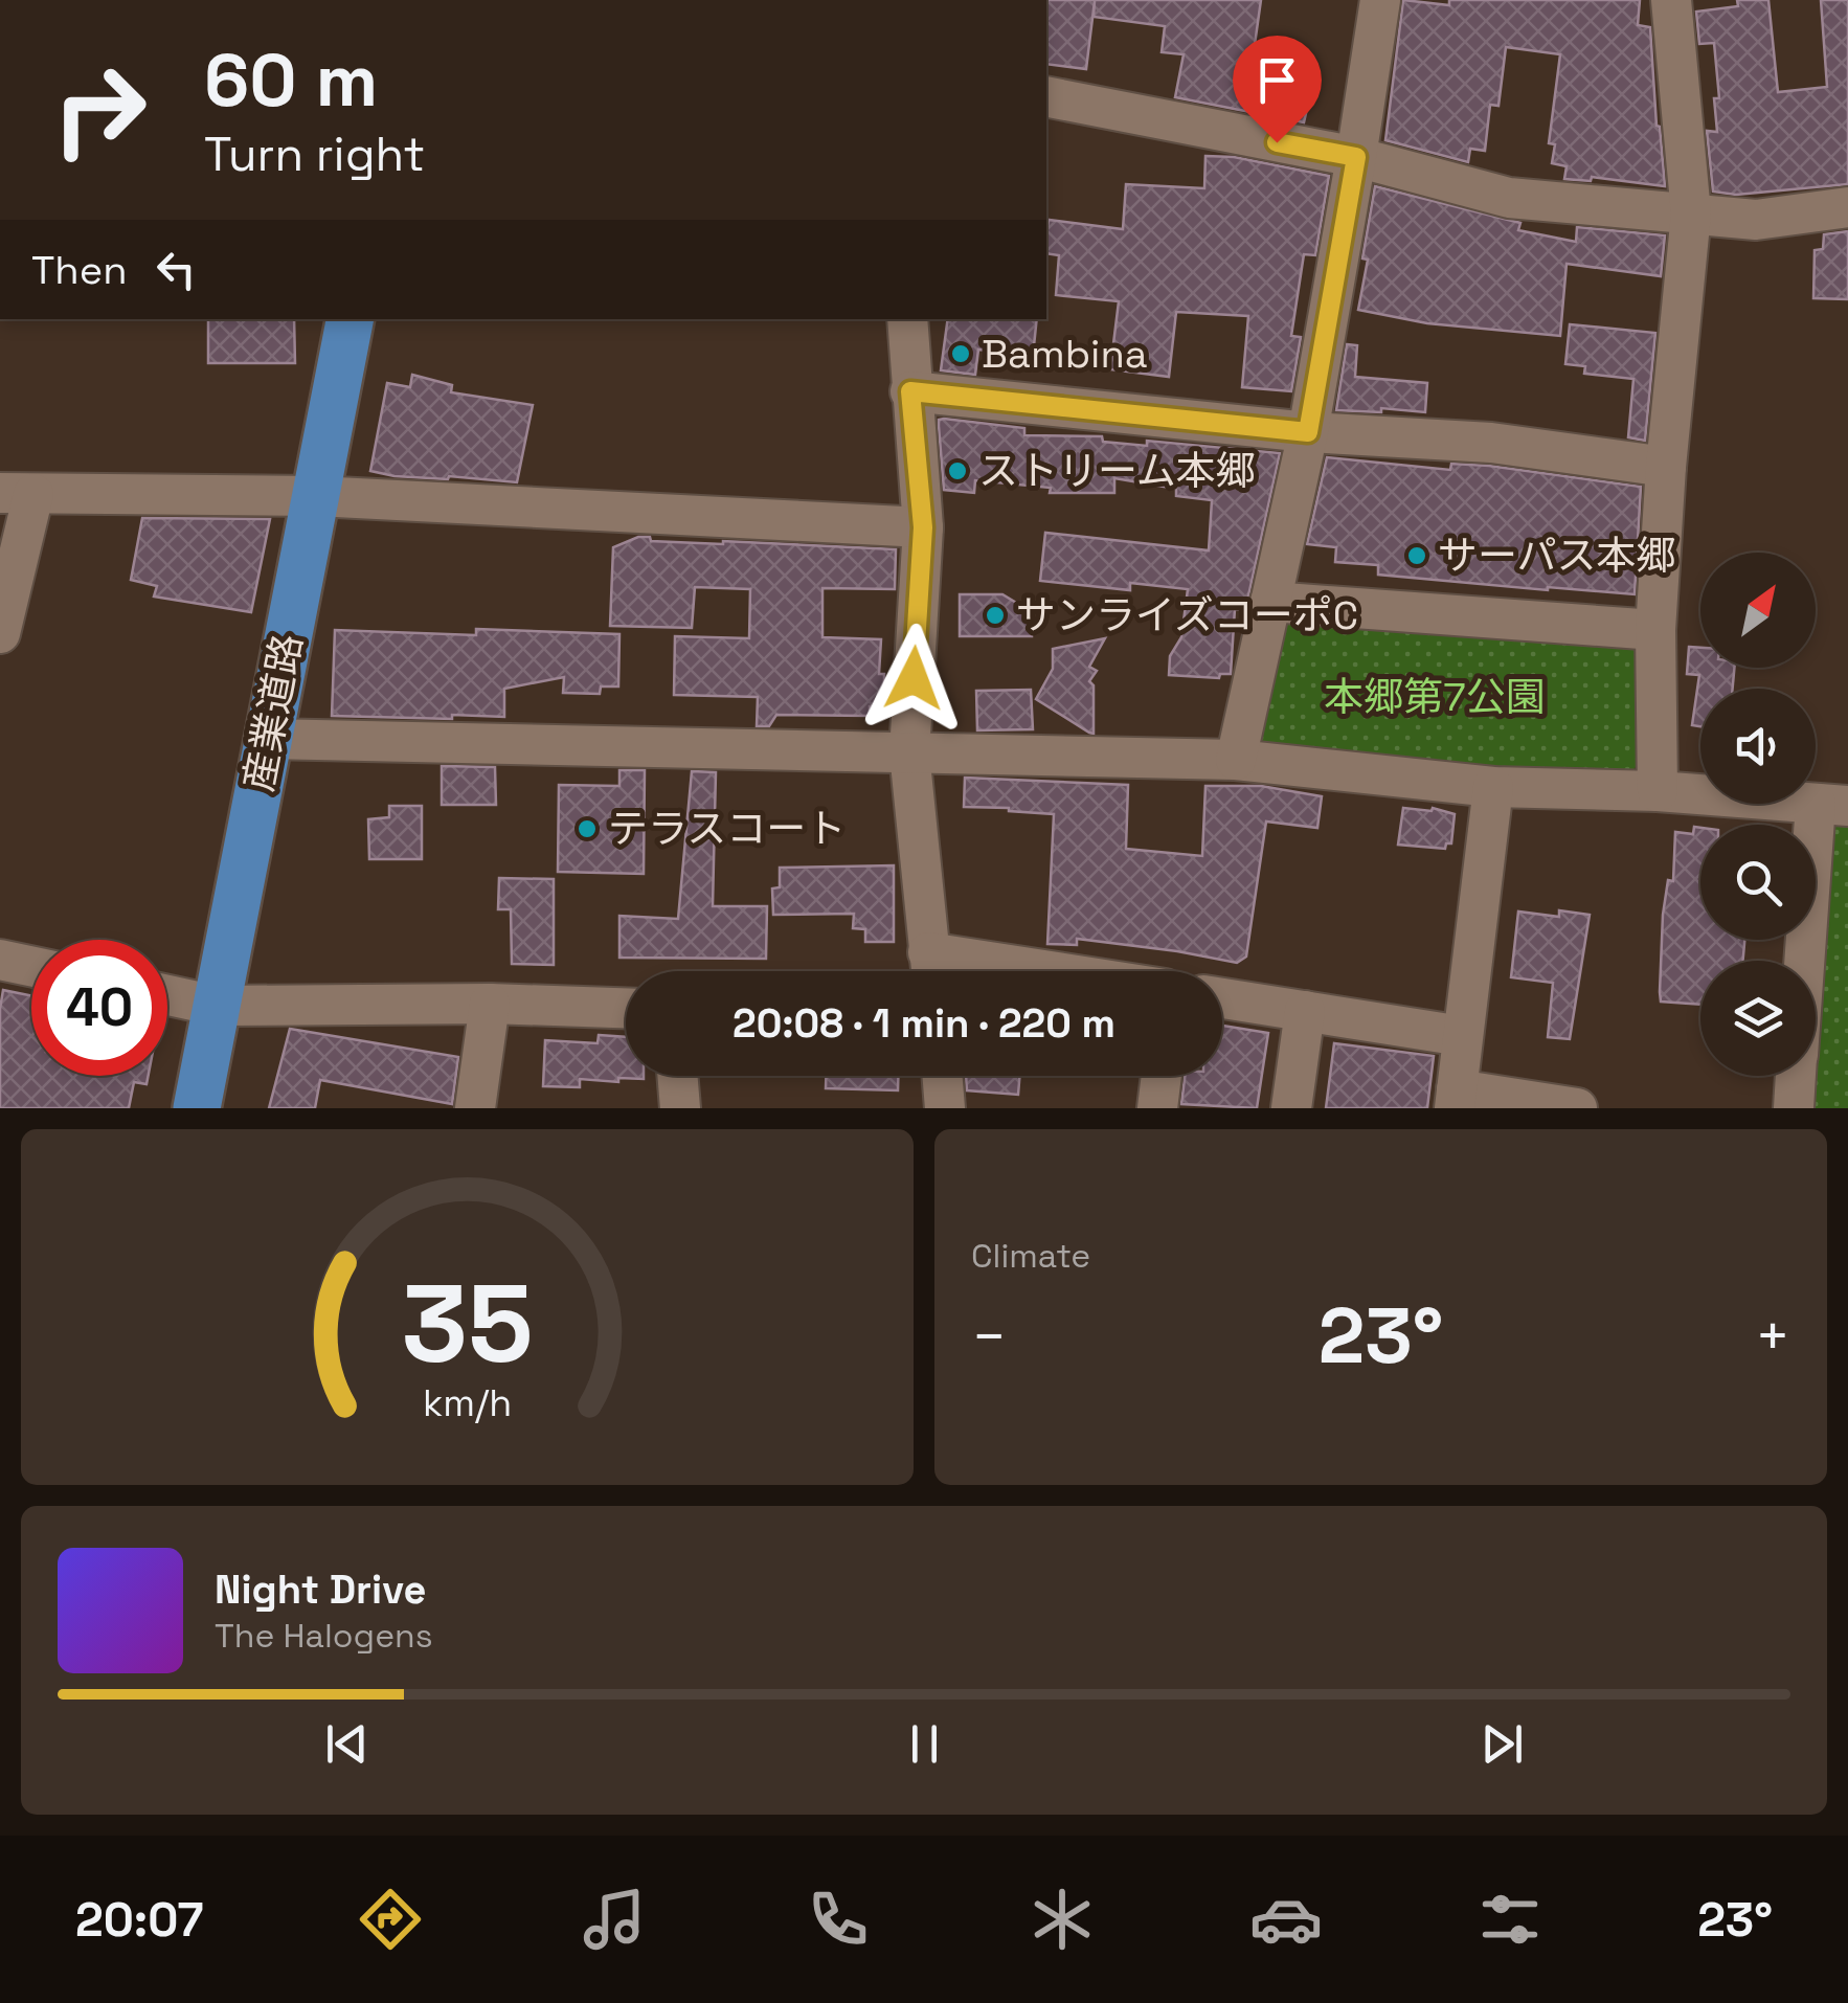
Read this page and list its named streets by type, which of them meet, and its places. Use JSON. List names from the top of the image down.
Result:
{
  "streets": {
    "main road": ["産業道路"]
  },
  "parks": ["本郷第7公園"],
  "places": [
    "Bambina",
    "ストリーム本郷",
    "サーパス本郷",
    "サンライズコーポC",
    "テラスコート"
  ],
  "north": "top right",
  "page": {
    "turn": ["60 m", "Turn right"],
    "then": "Then",
    "limit": "40",
    "trip": "20:08 · 1 min · 220 m",
    "tile": "Climate",
    "heat": ["−", "23°", "+"],
    "song": ["Night Drive", "The Halogens"],
    "tabs": ["20:07", "23°"],
    "gauge": ["35", "km/h"]
  }
}
